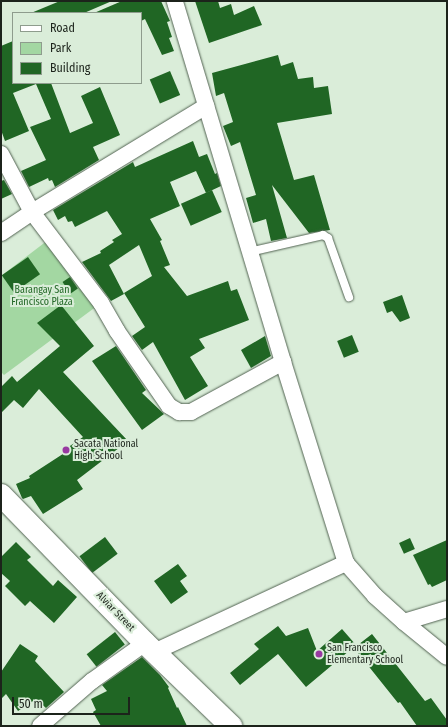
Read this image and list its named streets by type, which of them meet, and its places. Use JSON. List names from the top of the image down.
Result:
{
  "streets": {
    "street": ["Alviar Street"]
  },
  "parks": ["Barangay San Francisco Plaza"],
  "places": ["Sacata National High School", "San Francisco Elementary School"],
  "legend": ["Road", "Park", "Building"],
  "scale_bar": "50 m"
}
